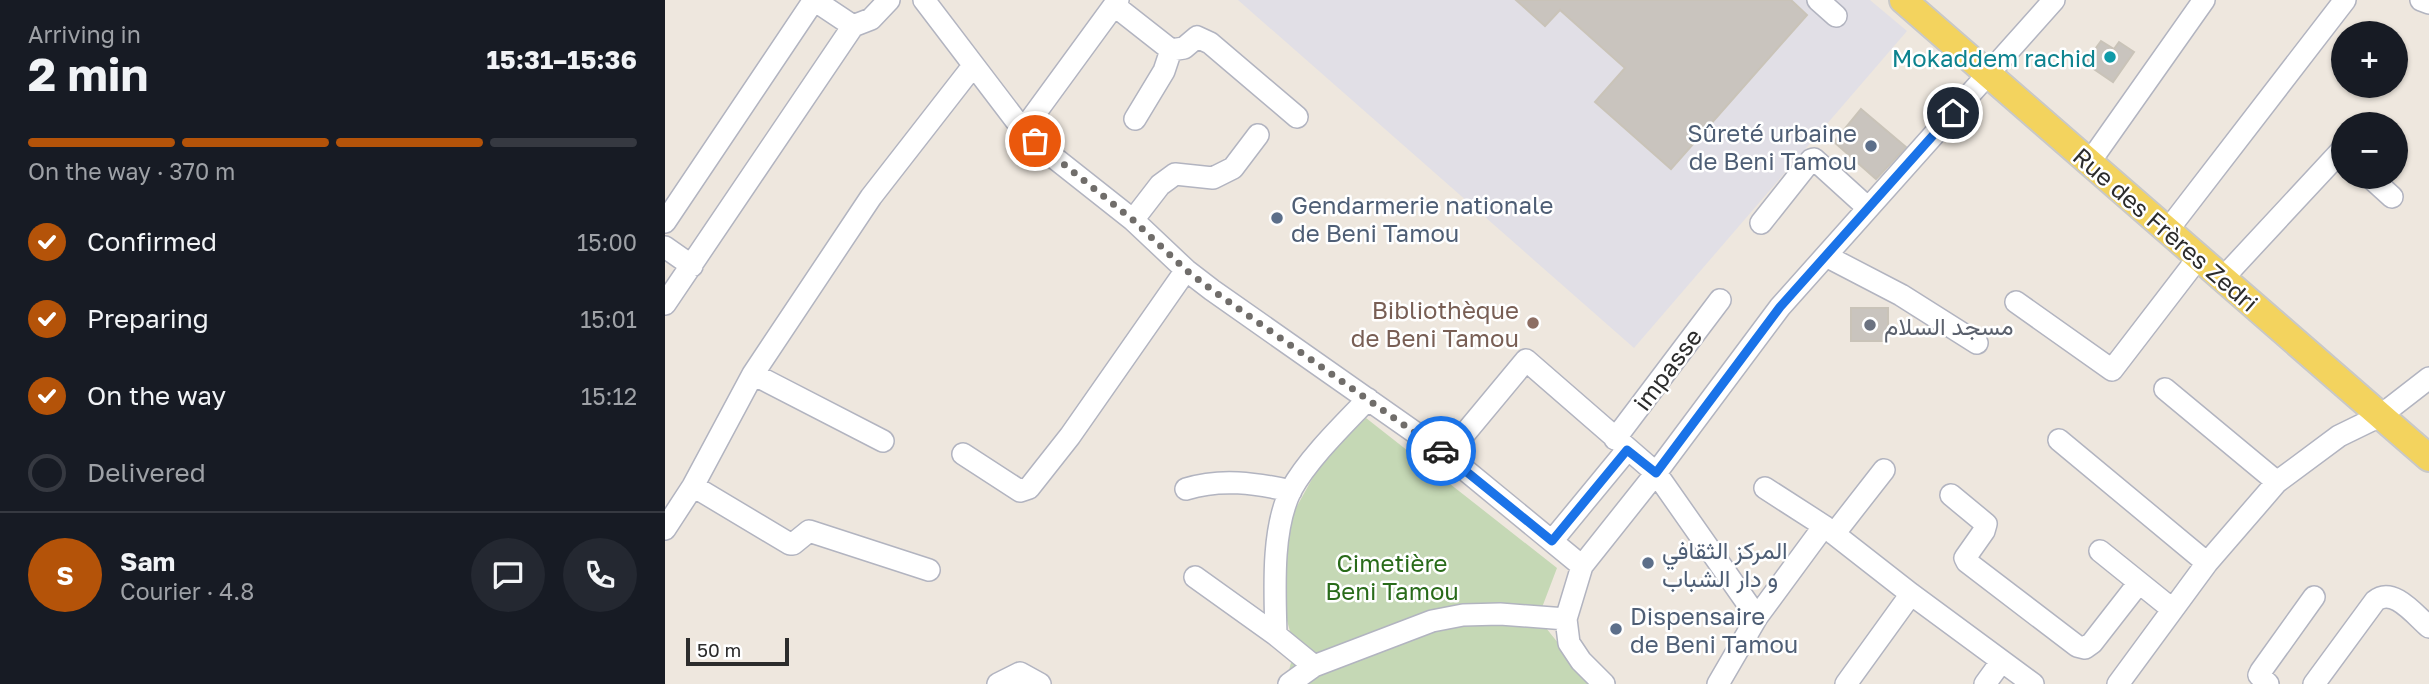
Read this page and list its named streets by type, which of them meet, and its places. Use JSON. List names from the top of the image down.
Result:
{
  "streets": {
    "main road": ["Rue des Frères Zedri"],
    "street": ["impasse"]
  },
  "parks": ["Cimetière Beni Tamou"],
  "places": [
    "Mokaddem rachid",
    "Sûreté urbaine de Beni Tamou",
    "Gendarmerie nationale de Beni Tamou",
    "Bibliothèque de Beni Tamou",
    "مسجد السلام",
    "المركز الثقافي و دار الشباب",
    "Dispensaire de Beni Tamou"
  ],
  "scale_bar": "50 m",
  "page": {
    "heading": ["2 min", "Arriving in", "15:31–15:36"],
    "panel": ["Sam", "Courier · 4.8"],
    "map_buttons": ["+", "−"],
    "bar": "On the way · 370 m",
    "list": [
      ["Confirmed", "15:00"],
      ["Preparing", "15:01"],
      ["On the way", "15:12"],
      "Delivered"
    ],
    "round": "S",
    "scale": "50 m"
  }
}
